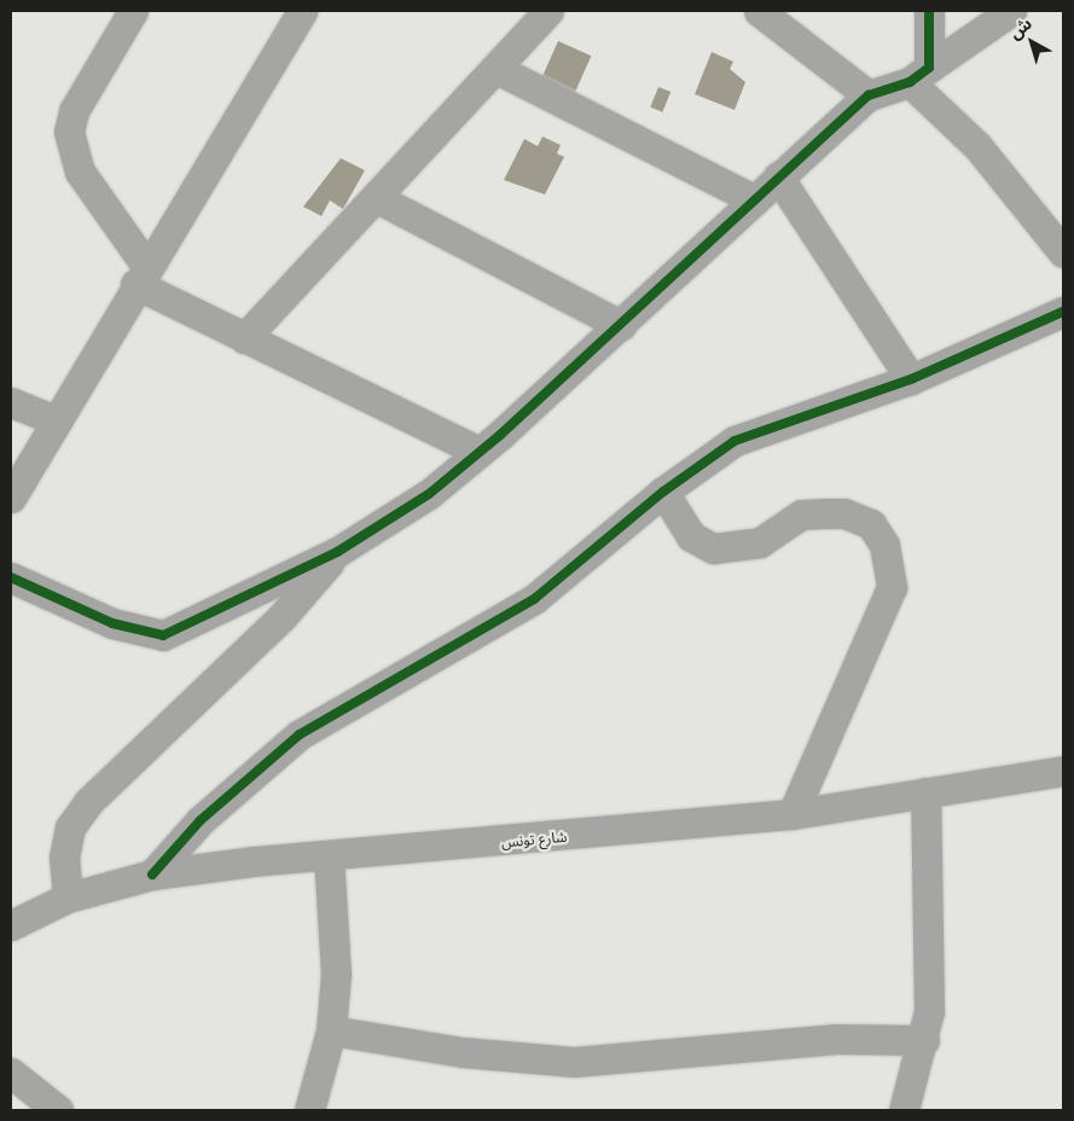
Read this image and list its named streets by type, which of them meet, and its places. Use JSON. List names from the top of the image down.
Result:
{
  "streets": {
    "street": ["شارع تونس"]
  },
  "north": "top left"
}
